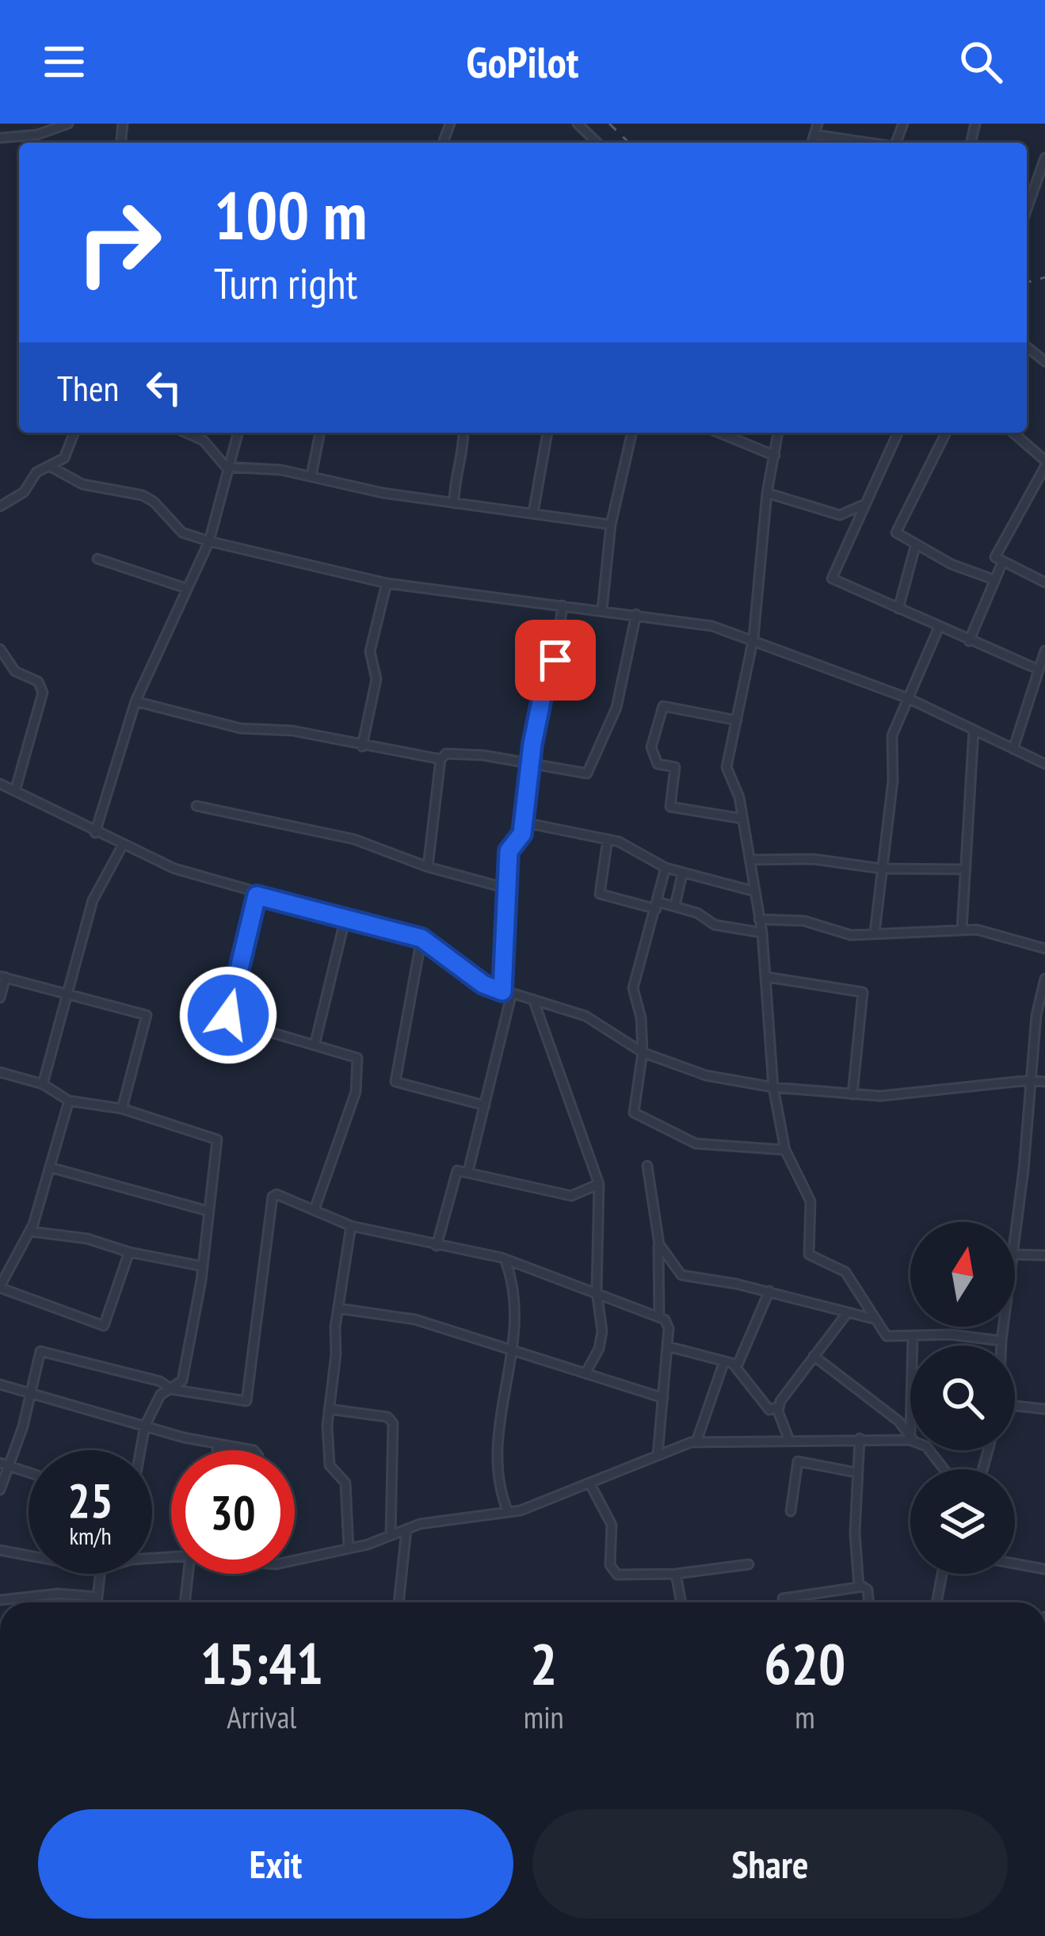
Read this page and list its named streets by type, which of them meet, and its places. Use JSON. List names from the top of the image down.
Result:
{
  "north": "top",
  "page": {
    "header": "GoPilot",
    "turn": ["100 m", "Turn right"],
    "then": "Then",
    "speed": "25 km/h",
    "limit": "30",
    "eta": [
      "15:41",
      "Arrival",
      "2",
      "min",
      "620",
      "m"
    ],
    "buttons": ["Exit", "Share"]
  }
}
